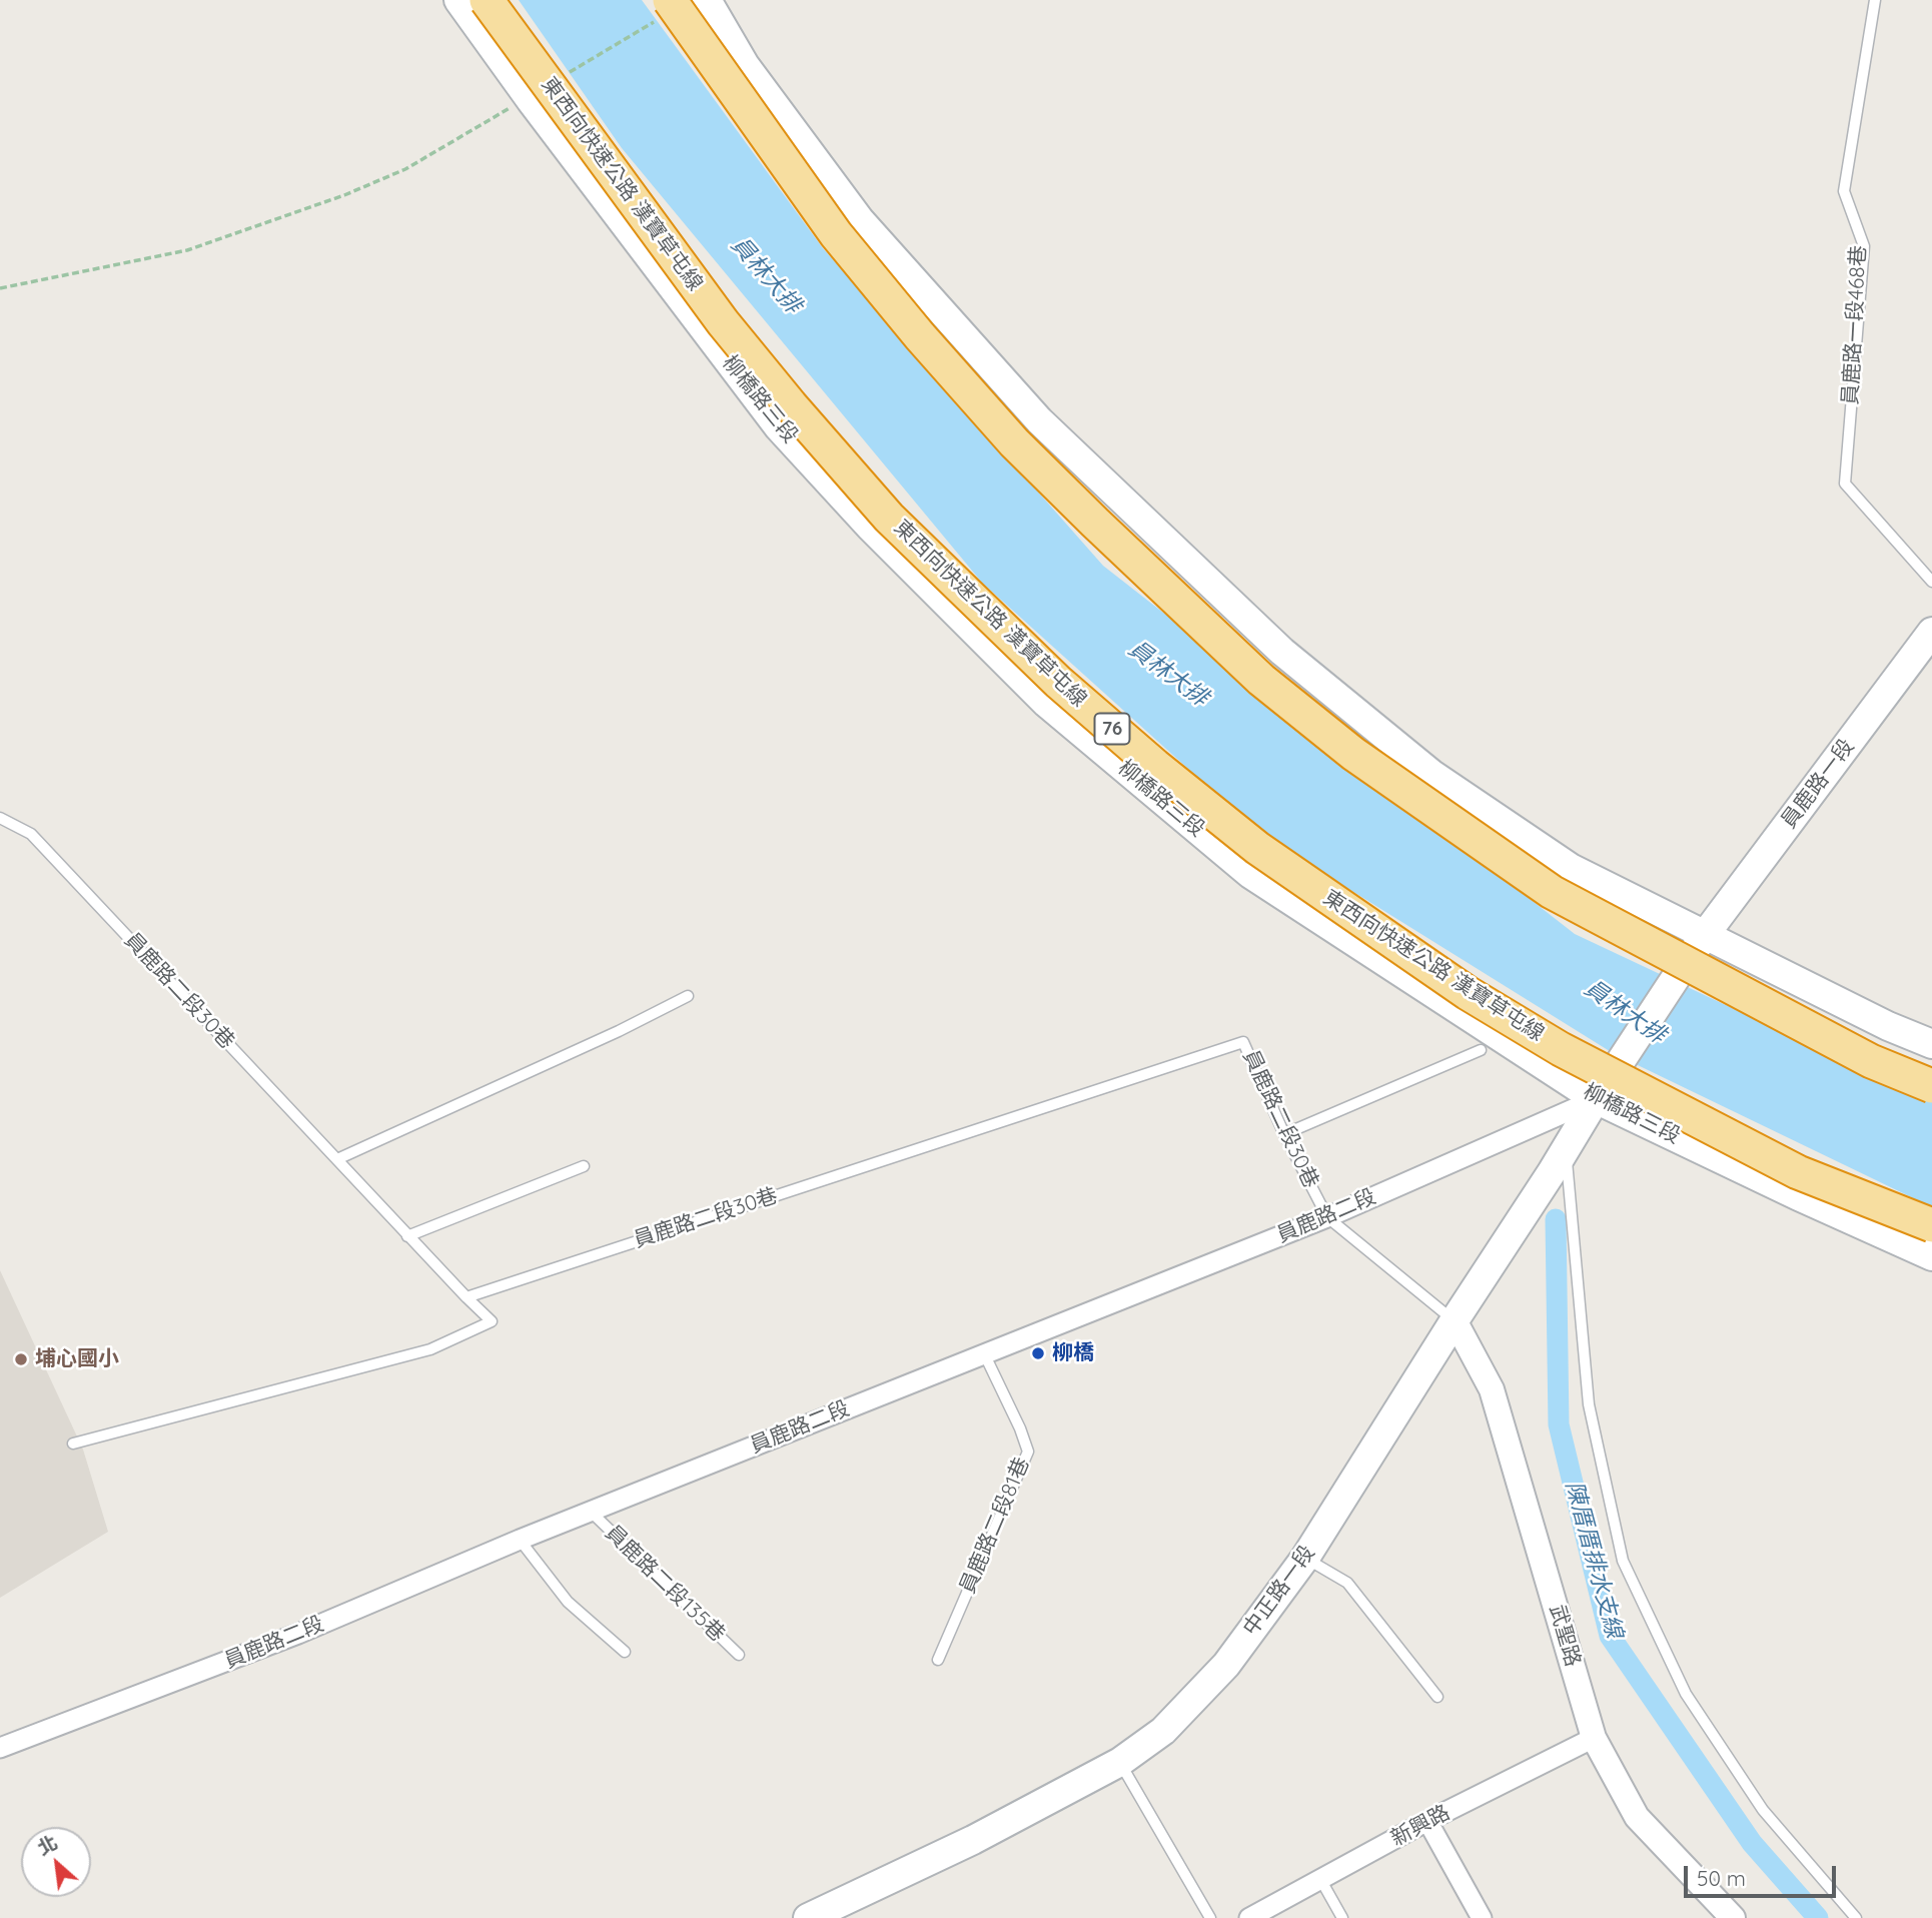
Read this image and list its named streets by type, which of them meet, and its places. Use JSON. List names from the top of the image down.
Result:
{
  "streets": {
    "highway": ["東西向快速公路 漢寶草屯線", "76"],
    "main road": ["柳橋路三段", "員鹿路一段", "中正路一段"],
    "street": ["員鹿路二段", "武聖路", "新興路"],
    "lane": [
      "員鹿路一段468巷",
      "員鹿路二段30巷",
      "員鹿路二段81巷",
      "員鹿路二段135巷"
    ]
  },
  "crossings": [
    ["柳橋路三段", "員鹿路二段"],
    ["柳橋路三段", "中正路一段"],
    ["員鹿路一段", "中正路一段"],
    ["員鹿路二段30巷", "員鹿路二段"],
    ["員鹿路二段30巷", "中正路一段"],
    ["員鹿路二段30巷", "武聖路"],
    ["員鹿路二段", "員鹿路二段81巷"],
    ["員鹿路二段", "員鹿路二段135巷"],
    ["員鹿路二段", "中正路一段"],
    ["中正路一段", "武聖路"],
    ["武聖路", "新興路"]
  ],
  "water": ["員林大排", "陳厝厝排水支線"],
  "places": ["柳橋", "埔心國小"],
  "scale_bar": "50 m",
  "north": "top left"
}
